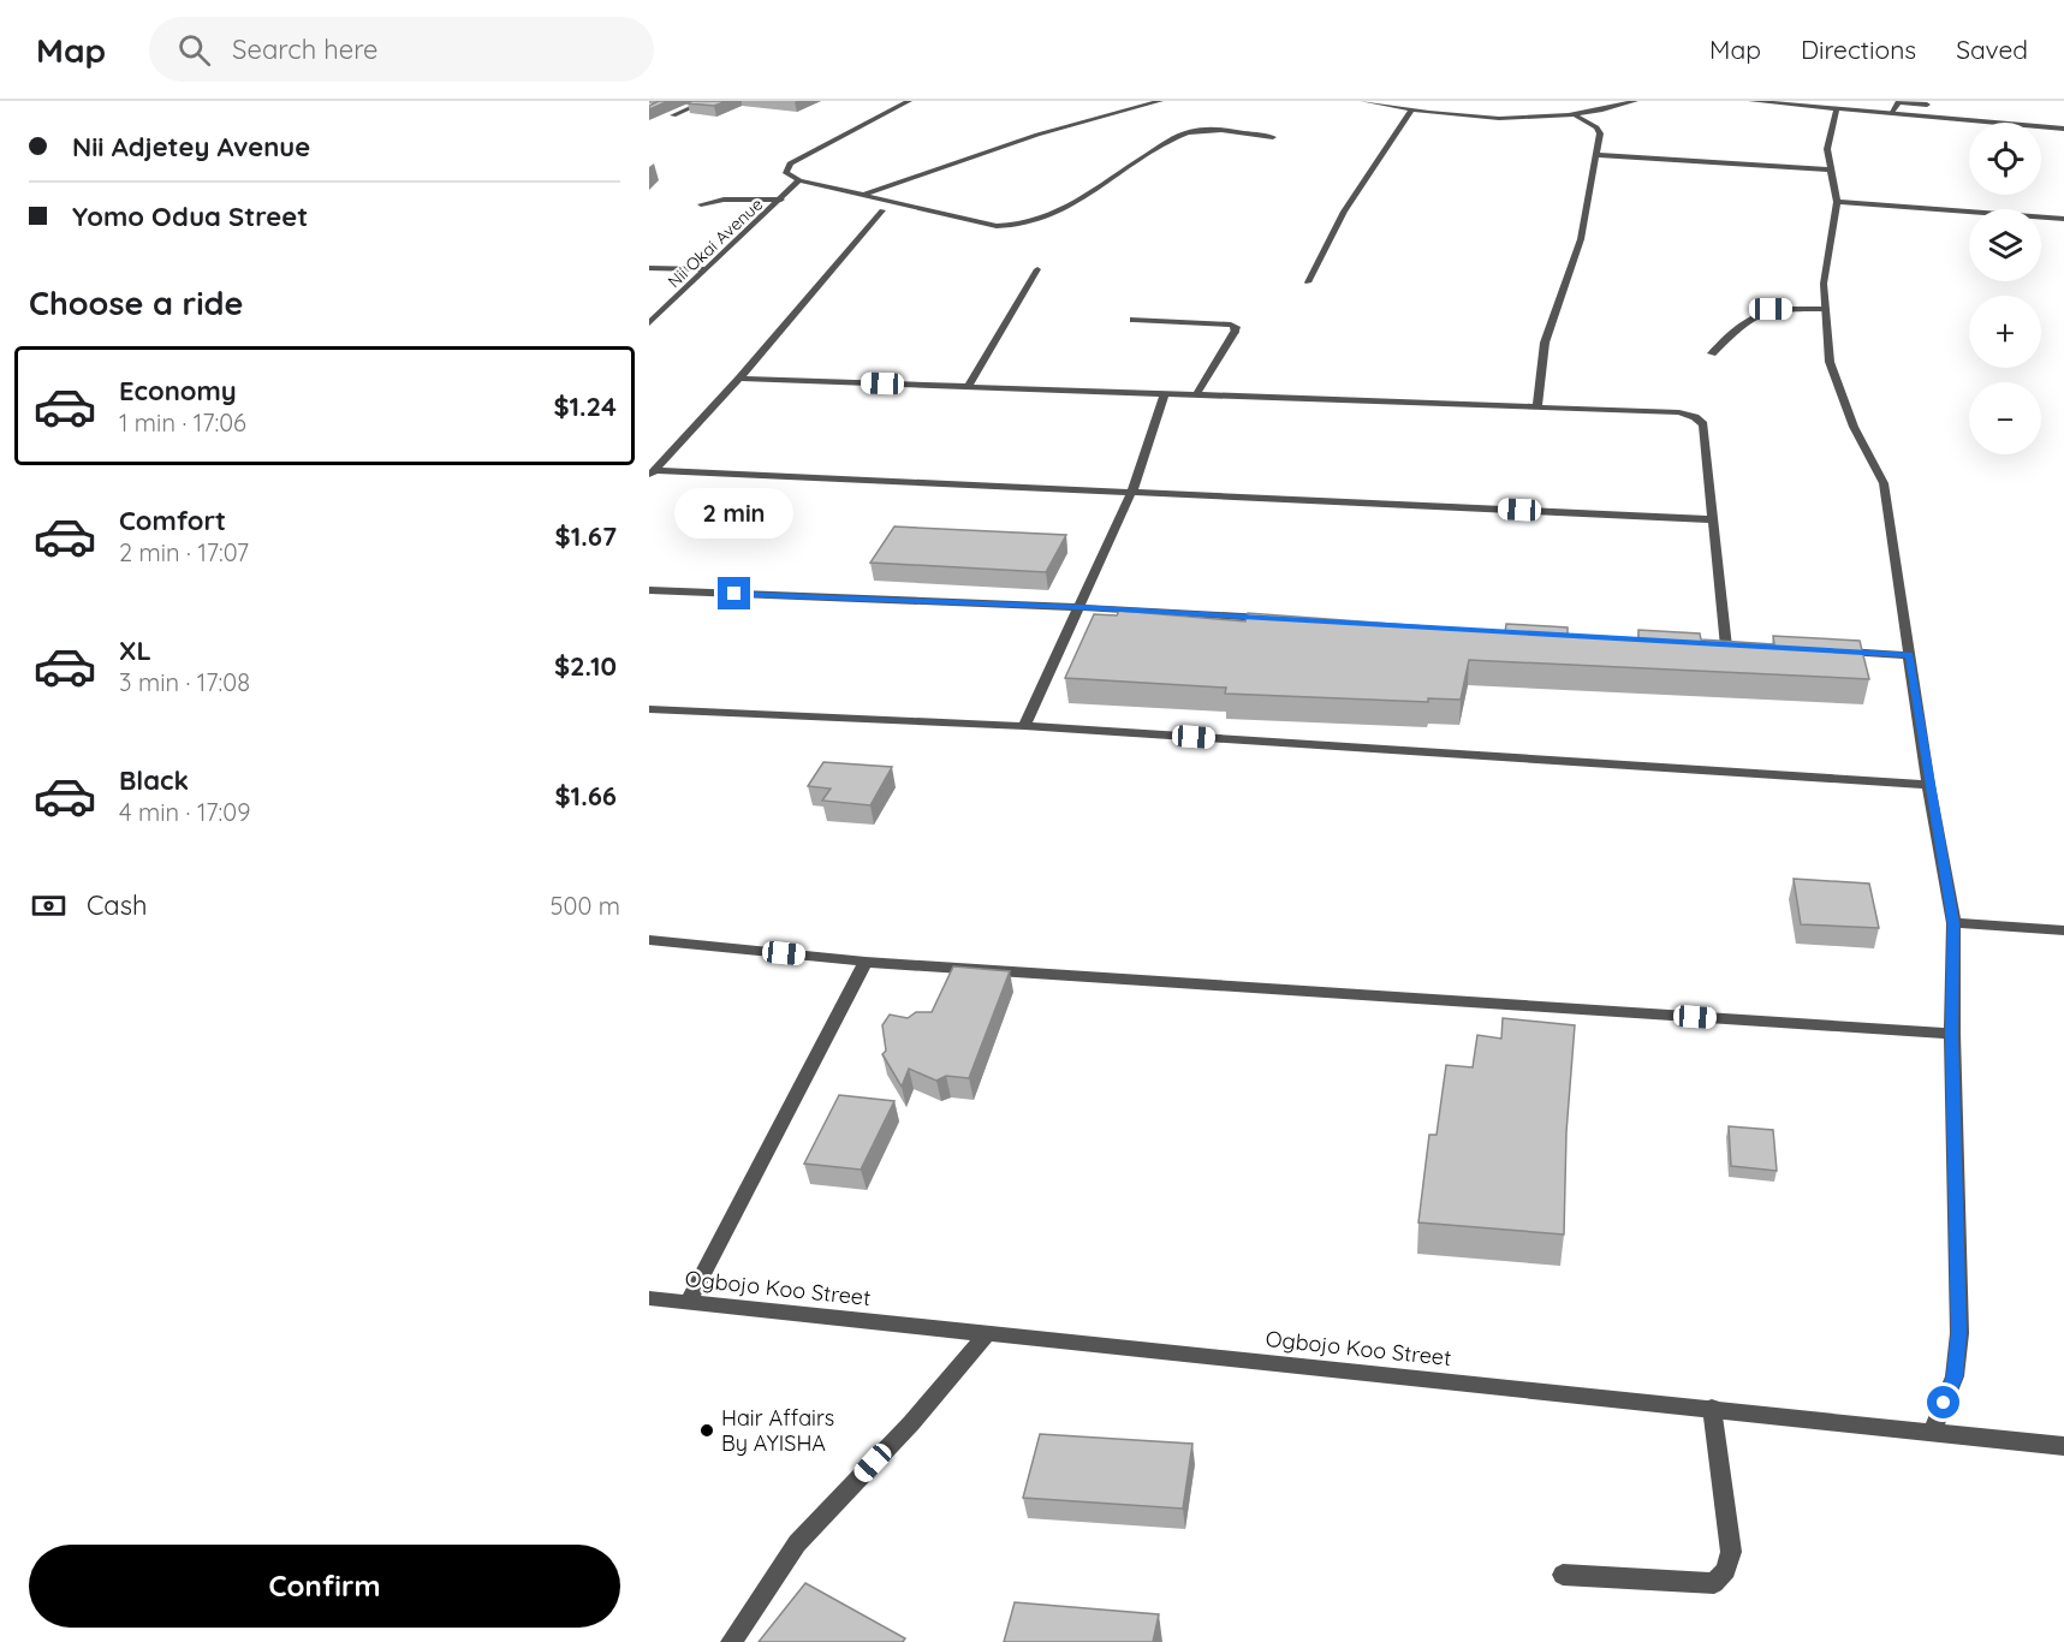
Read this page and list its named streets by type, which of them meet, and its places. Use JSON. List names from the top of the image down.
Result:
{
  "streets": {
    "street": ["Nii Okai Avenue", "Ogbojo Koo Street"]
  },
  "places": ["Hair Affairs By AYISHA"],
  "page": {
    "header": "Map",
    "search": "Search here",
    "nav": ["Map", "Directions", "Saved"],
    "banner": ["Nii Adjetey Avenue", "Yomo Odua Street"],
    "map_buttons": ["+", "−"],
    "heading": "Choose a ride",
    "list": [
      {
        "name": "Economy",
        "note": "1 min · 17:06",
        "value": "$1.24"
      },
      {
        "name": "Comfort",
        "note": "2 min · 17:07",
        "value": "$1.67"
      },
      {
        "name": "XL",
        "note": "3 min · 17:08",
        "value": "$2.10"
      },
      {
        "name": "Black",
        "note": "4 min · 17:09",
        "value": "$1.66"
      }
    ],
    "bubble": "2 min",
    "pay": ["Cash", "500 m"],
    "buttons": "Confirm"
  }
}
